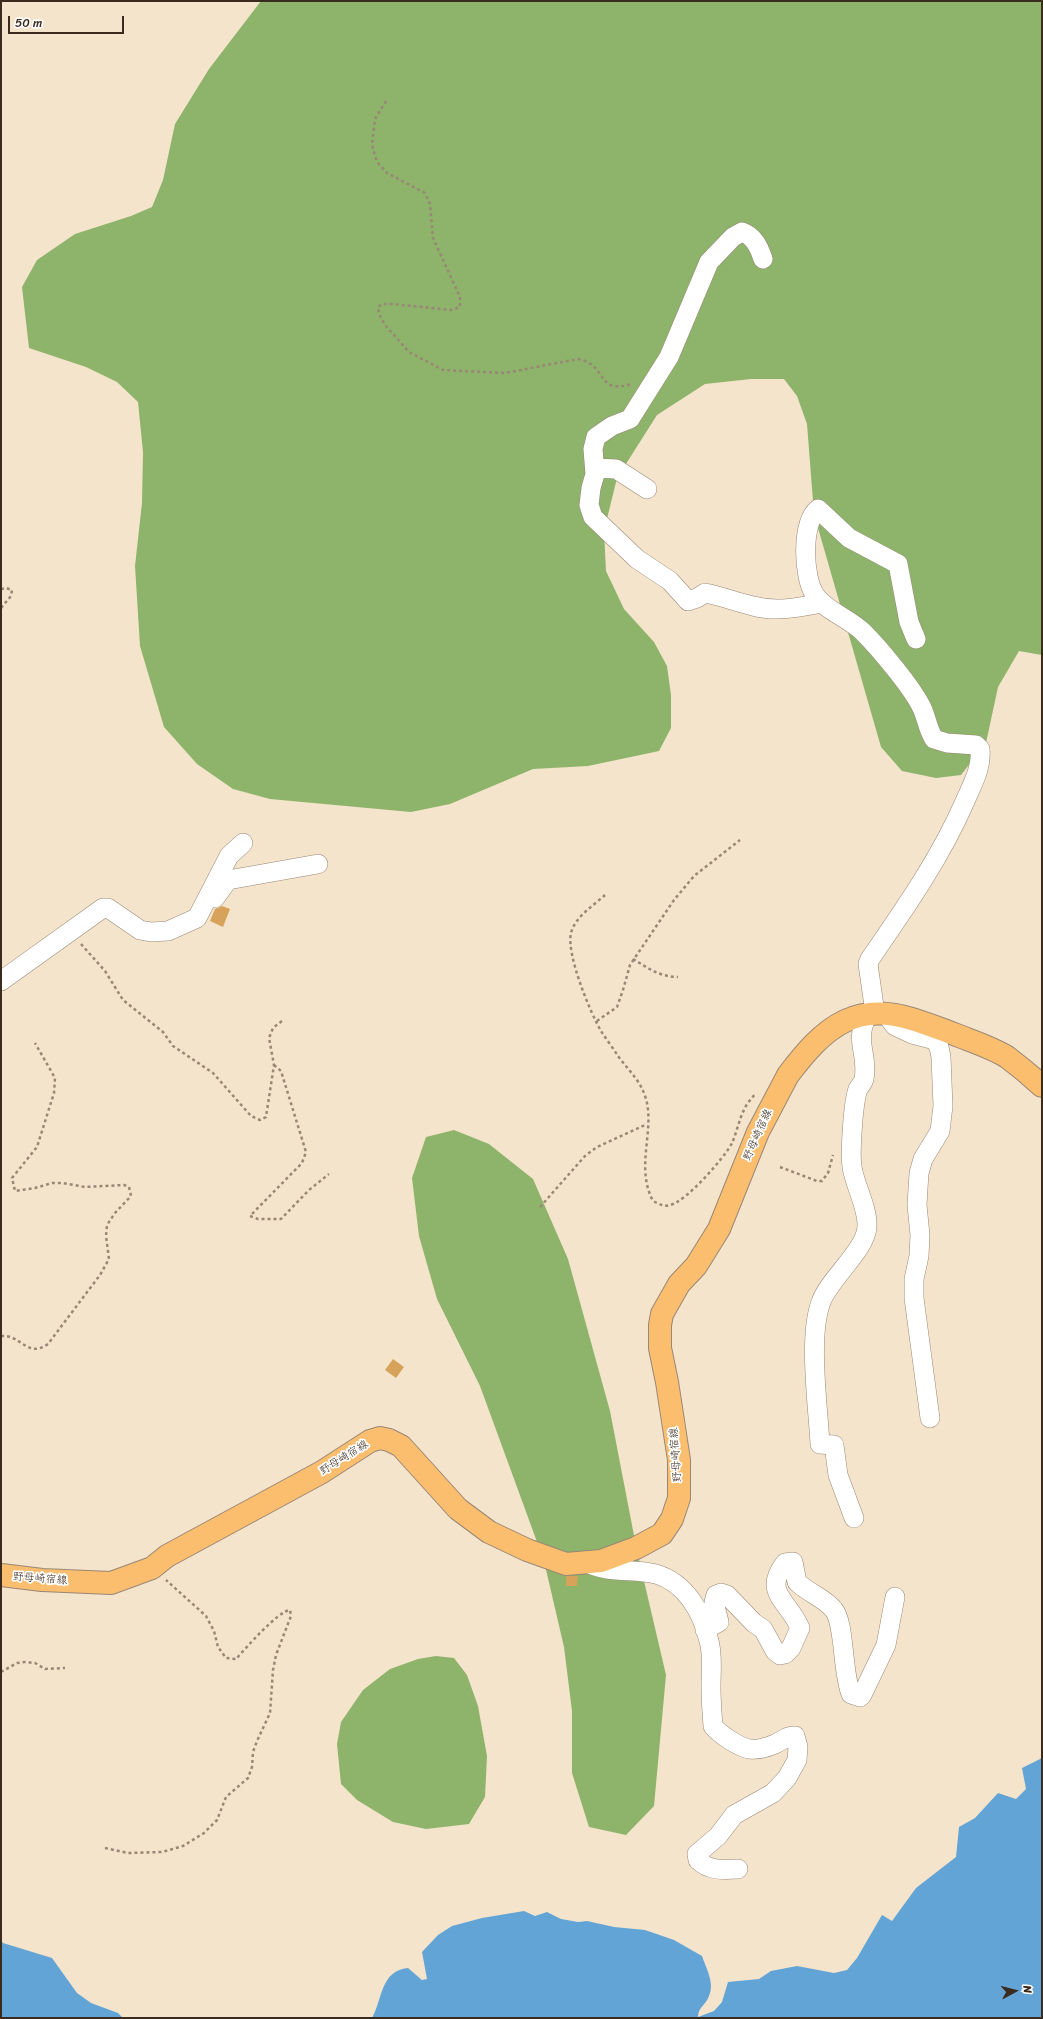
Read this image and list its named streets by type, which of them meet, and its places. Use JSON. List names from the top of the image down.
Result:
{
  "streets": {
    "main road": ["野母崎宿線"]
  },
  "scale_bar": "50 m",
  "north": "right"
}
